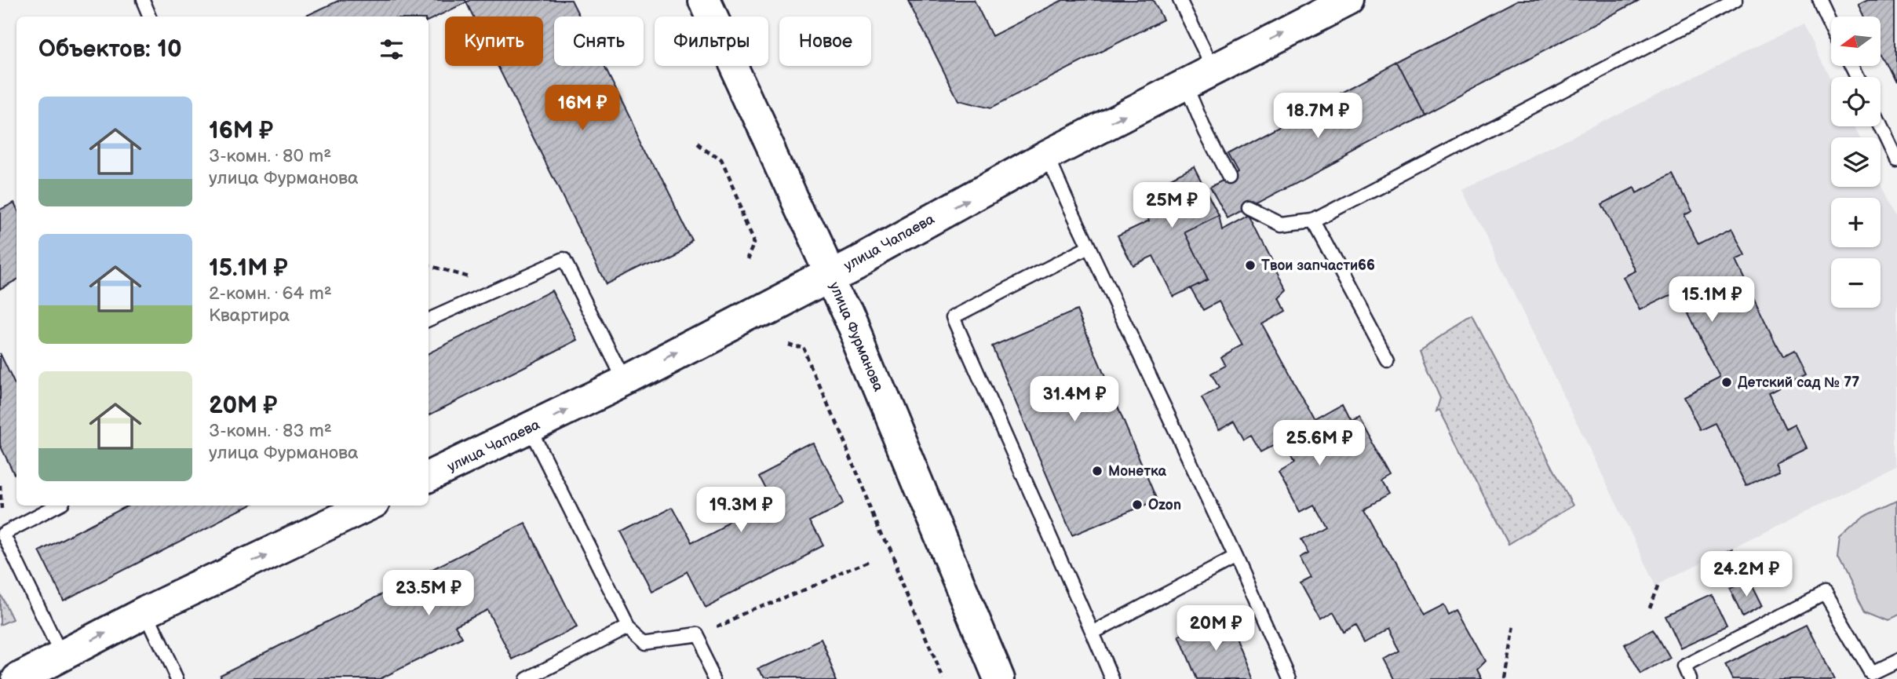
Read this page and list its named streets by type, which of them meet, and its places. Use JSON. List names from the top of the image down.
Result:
{
  "streets": {
    "main road": ["улица Чапаева", "улица Фурманова"]
  },
  "crossings": [
    ["улица Чапаева", "улица Фурманова"]
  ],
  "one_way": ["улица Чапаева"],
  "places": [
    "Твои запчасти66",
    "Детский сад № 77",
    "Монетка",
    "Ozon"
  ],
  "north": "left",
  "page": {
    "map_buttons": ["+", "−"],
    "chip": [
      "Купить",
      "Снять",
      "Фильтры",
      "Новое"
    ],
    "heading": "Объектов: 10",
    "list": [
      {
        "name": "16M ₽",
        "note": "3-комн. · 80 m² · улица Фурманова"
      },
      {
        "name": "15.1M ₽",
        "note": "2-комн. · 64 m² · Квартира"
      },
      {
        "name": "20M ₽",
        "note": "3-комн. · 83 m² · улица Фурманова"
      }
    ],
    "price": [
      "16M ₽",
      "18.7M ₽",
      "25M ₽",
      "15.1M ₽",
      "31.4M ₽",
      "25.6M ₽",
      "19.3M ₽",
      "24.2M ₽",
      "23.5M ₽",
      "20M ₽"
    ]
  }
}
